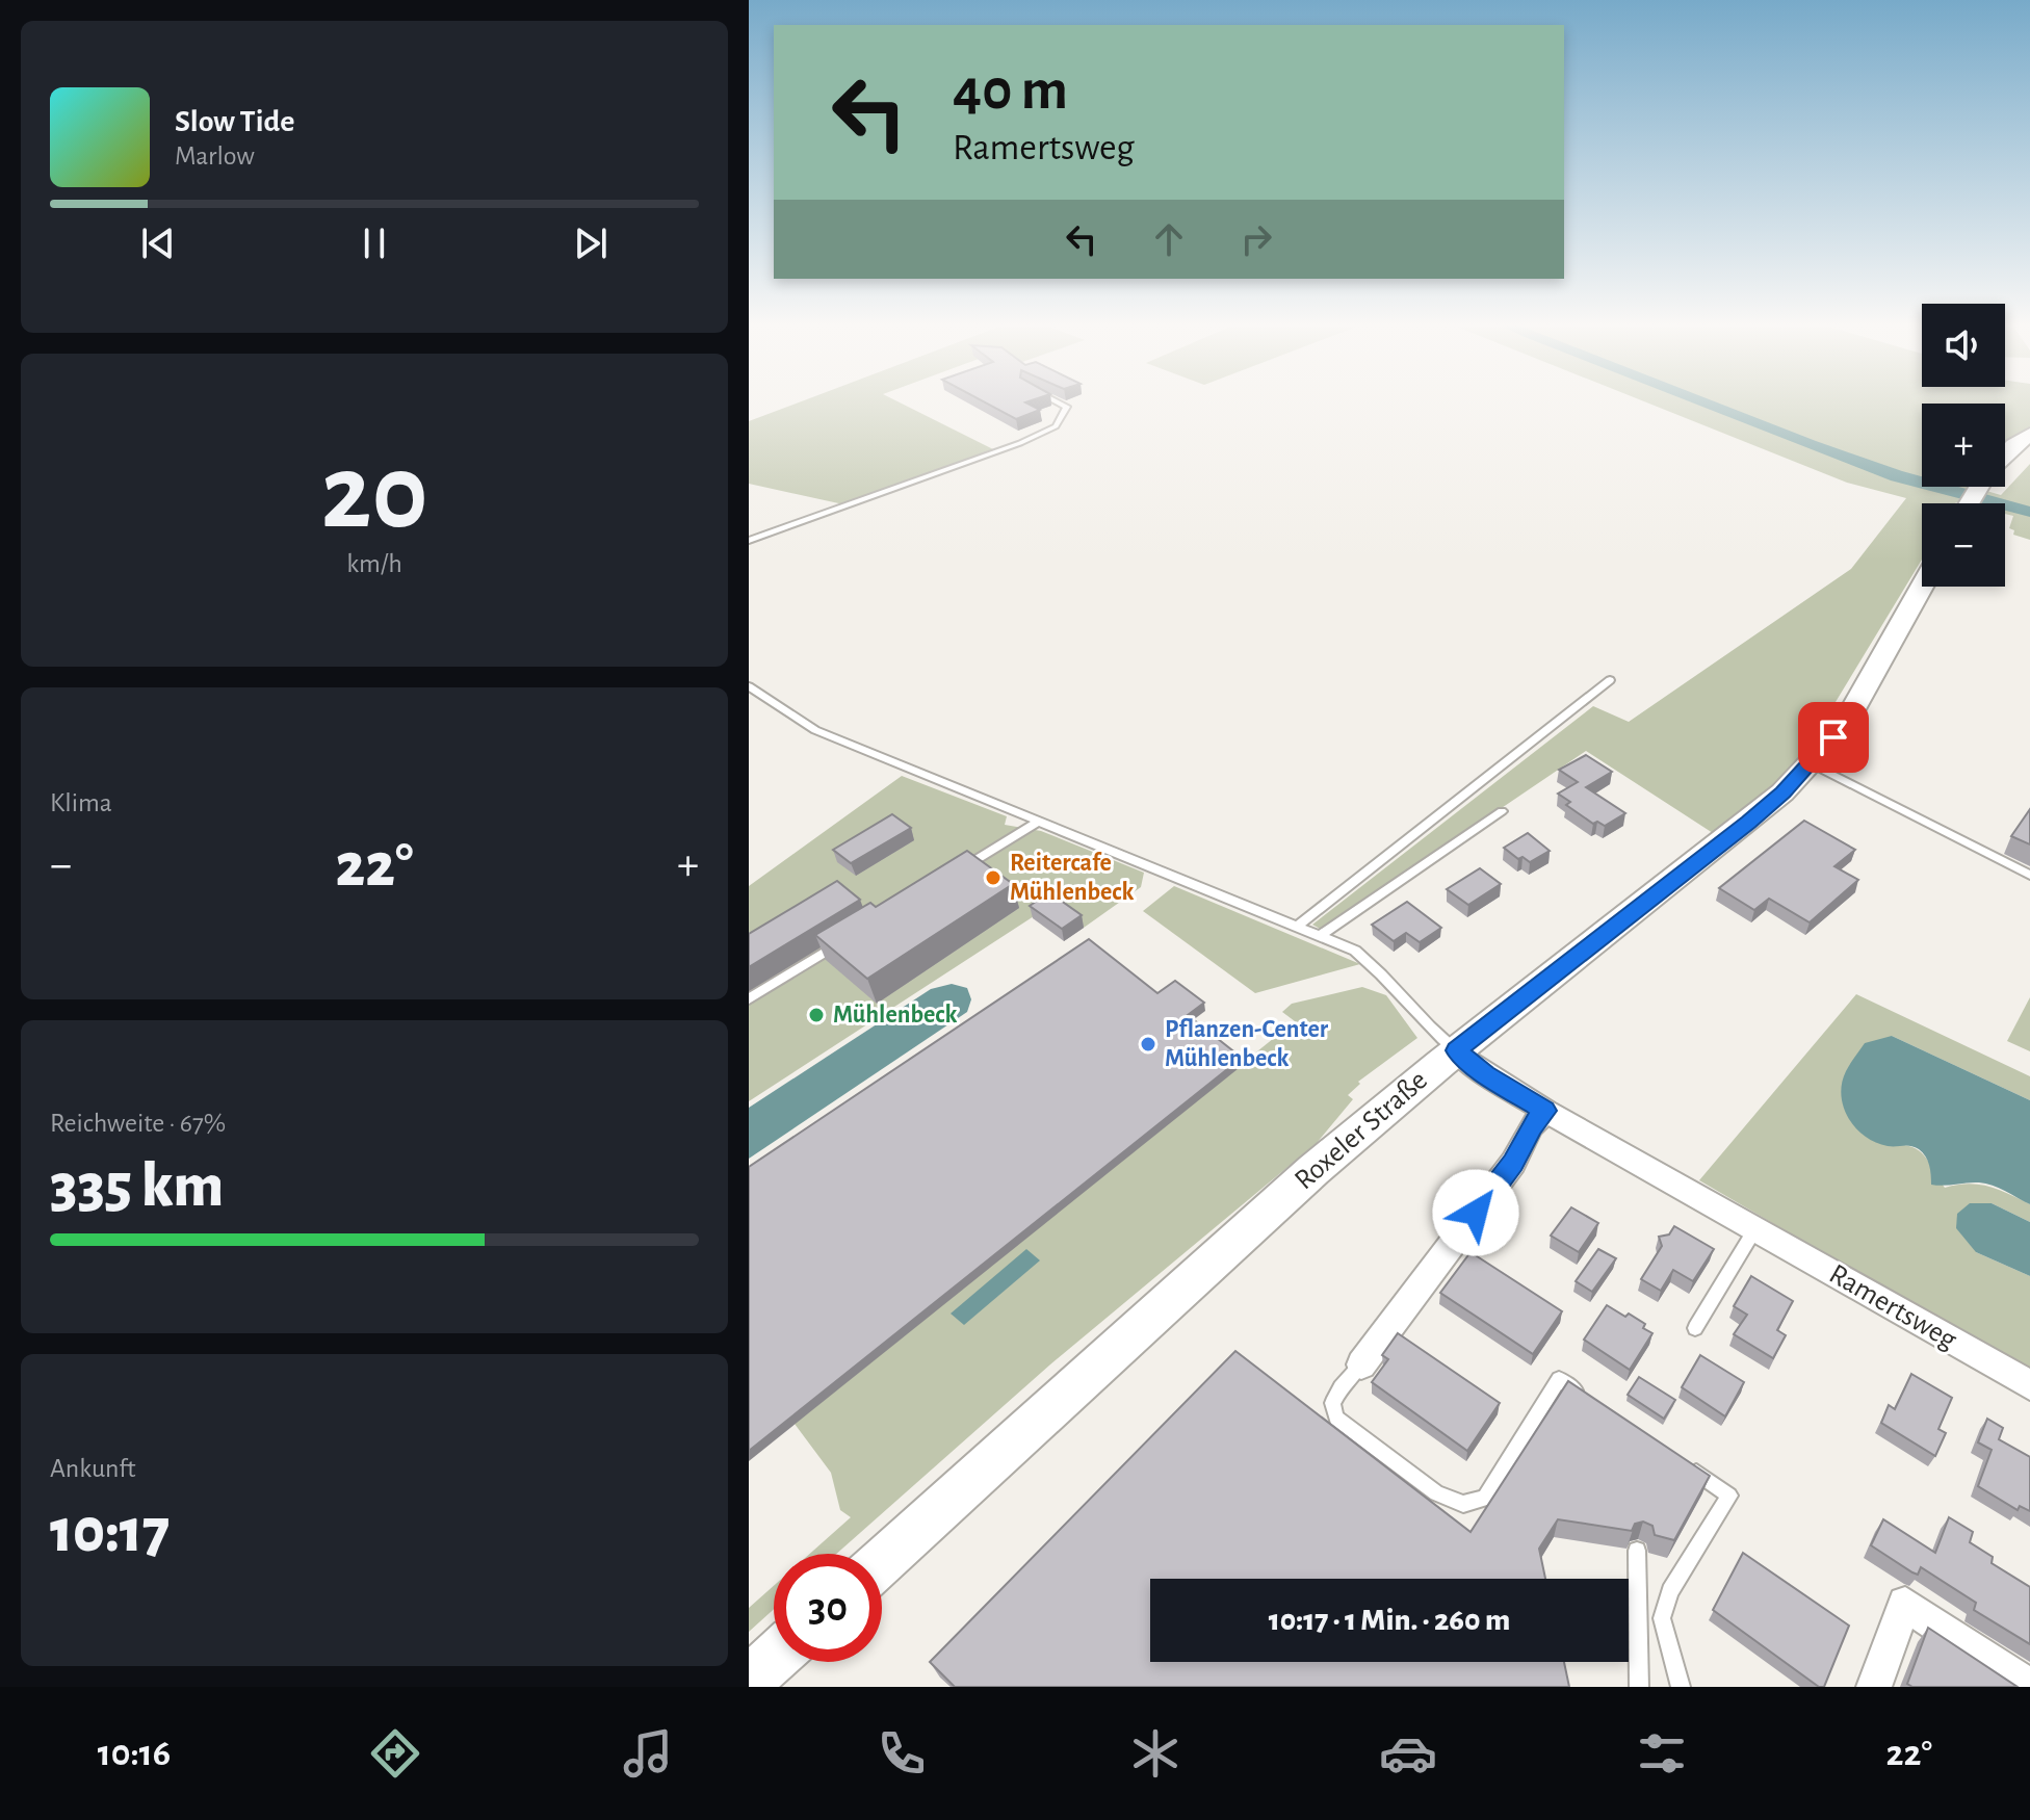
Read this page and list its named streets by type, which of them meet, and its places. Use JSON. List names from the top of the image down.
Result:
{
  "streets": {
    "main road": ["Roxeler Straße"],
    "street": ["Ramertsweg"]
  },
  "crossings": [
    ["Roxeler Straße", "Ramertsweg"]
  ],
  "places": ["Reitercafe Mühlenbeck", "Mühlenbeck", "Pflanzen-Center Mühlenbeck"],
  "page": {
    "turn": ["40 m", "Ramertsweg"],
    "song": ["Slow Tide", "Marlow"],
    "map_buttons": ["+", "−"],
    "tile": [
      ["20", "km/h"],
      "Klima",
      ["Reichweite · 67%", "335 km"],
      ["Ankunft", "10:17"]
    ],
    "heat": ["−", "22°", "+"],
    "limit": "30",
    "trip": "10:17 · 1 Min. · 260 m",
    "tabs": ["10:16", "22°"]
  }
}
